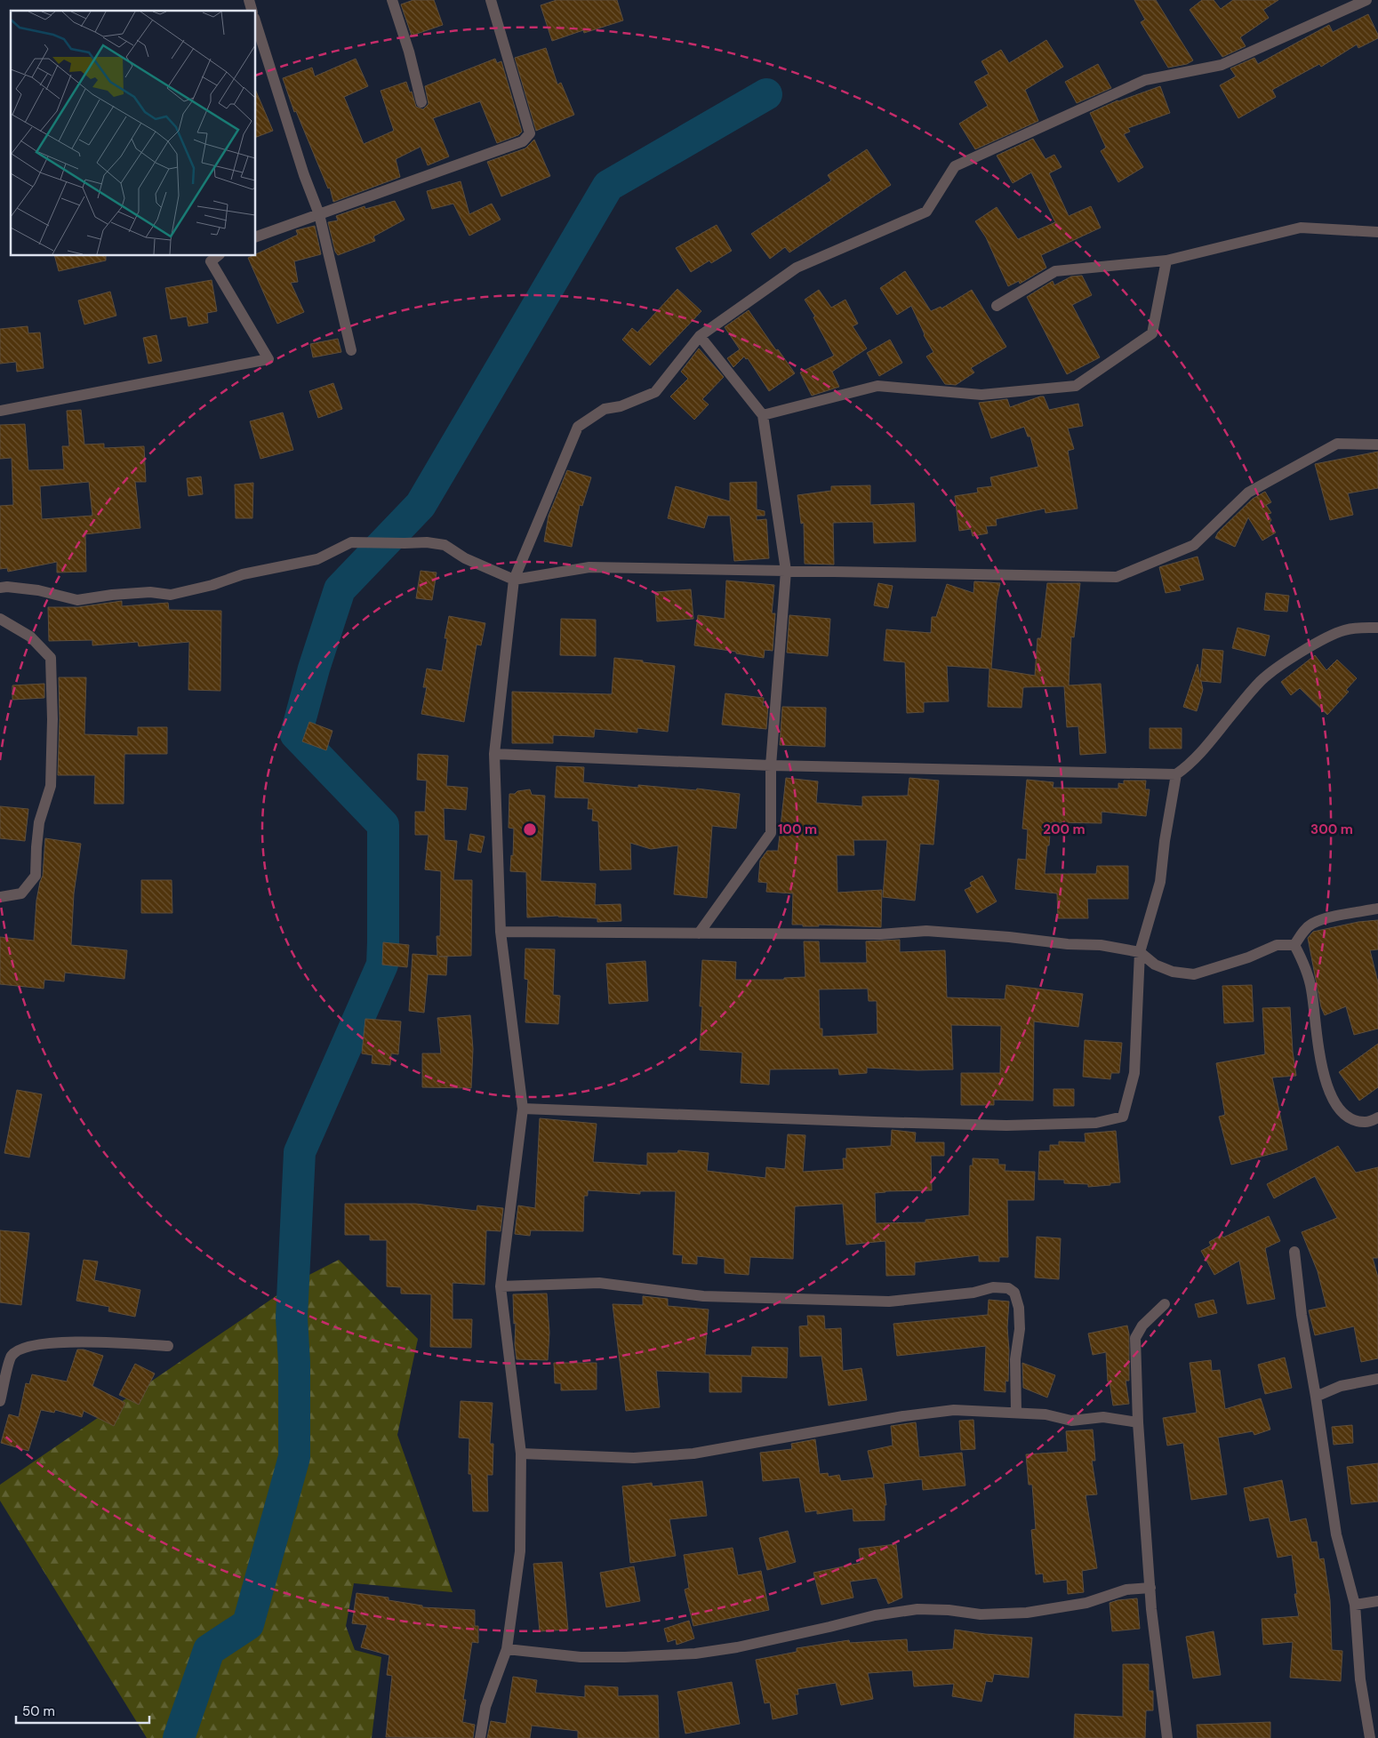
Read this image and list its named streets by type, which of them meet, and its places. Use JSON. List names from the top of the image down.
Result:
{
  "scale_bar": "50 m",
  "rings": ["100 m", "200 m", "300 m"]
}
